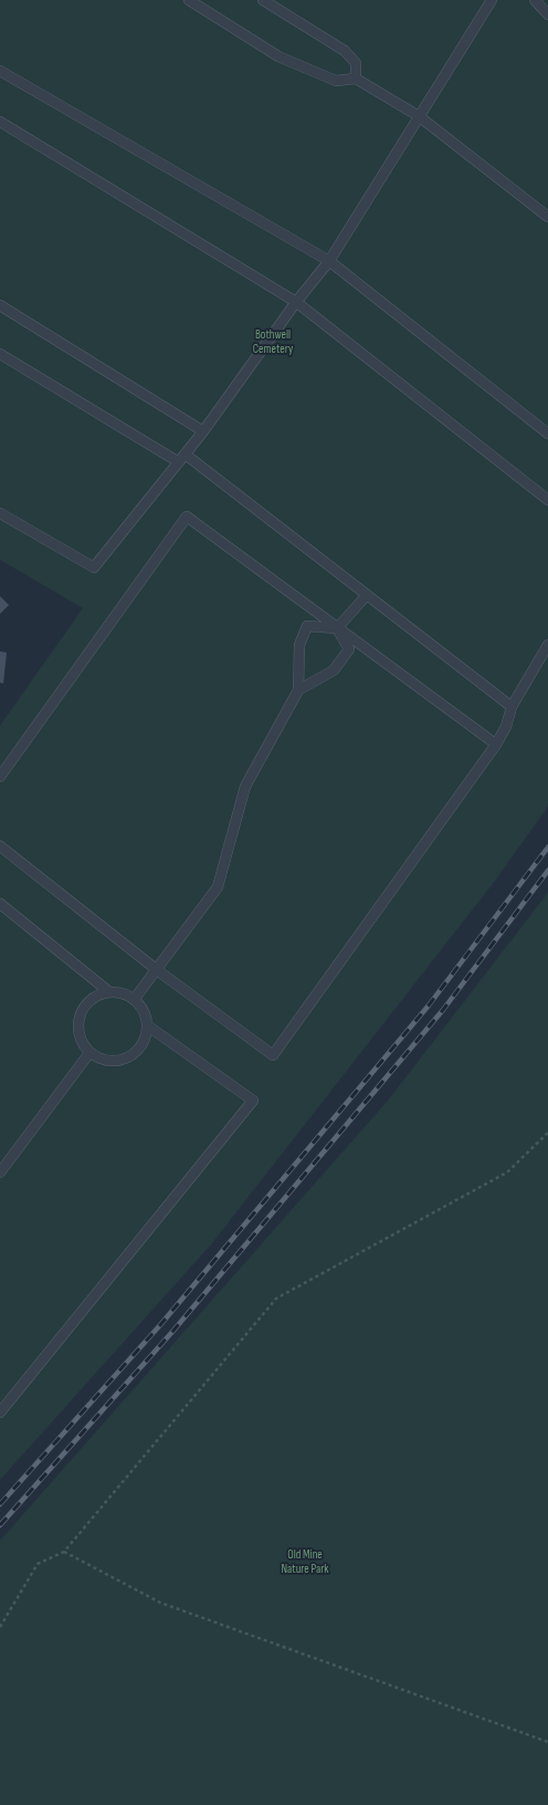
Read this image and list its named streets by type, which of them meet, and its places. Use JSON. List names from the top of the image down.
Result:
{
  "parks": ["Bothwell Cemetery", "Old Mine Nature Park"]
}
